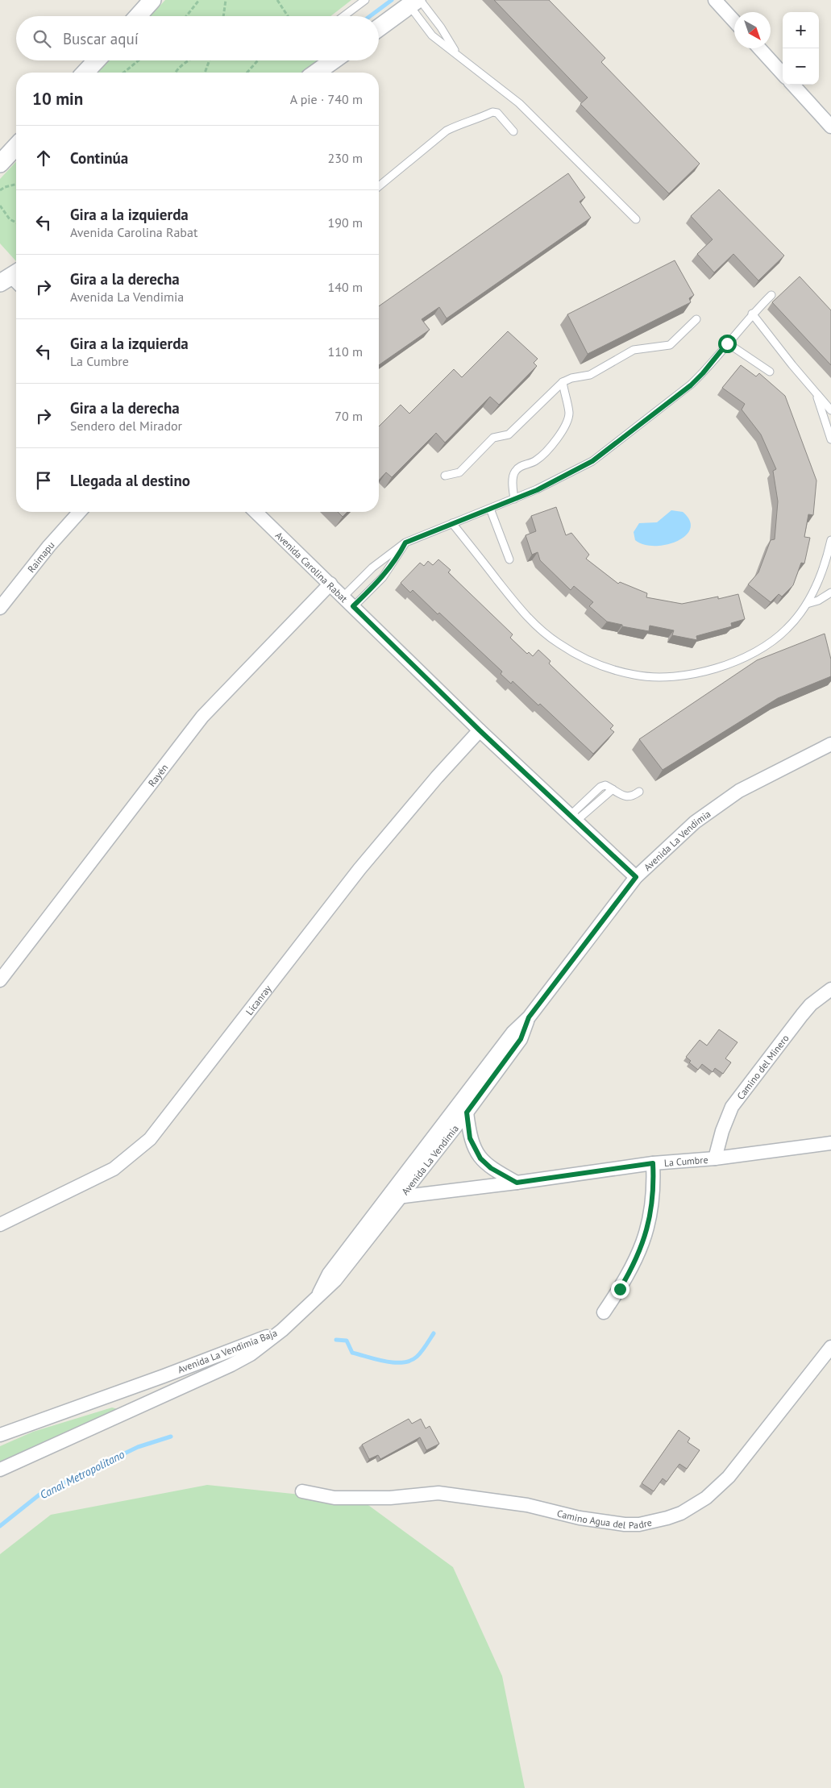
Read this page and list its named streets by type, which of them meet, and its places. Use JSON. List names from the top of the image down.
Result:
{
  "streets": {
    "street": [
      "Raimapu",
      "Avenida Carolina Rabat",
      "Rayén",
      "Avenida La Vendimia",
      "Licanray",
      "Camino del Minero",
      "La Cumbre",
      "Avenida La Vendimia Baja",
      "Camino Agua del Padre"
    ]
  },
  "crossings": [
    ["Avenida Carolina Rabat", "Rayén"],
    ["Avenida Carolina Rabat", "Avenida La Vendimia"],
    ["Avenida Carolina Rabat", "Licanray"],
    ["Avenida La Vendimia", "La Cumbre"],
    ["Avenida La Vendimia", "Avenida La Vendimia Baja"],
    ["Camino del Minero", "La Cumbre"]
  ],
  "water": ["Canal Metropolitano"],
  "north": "bottom right",
  "page": {
    "map_buttons": ["+", "−"],
    "search": "Buscar aquí",
    "heading": ["10 min", "A pie · 740 m"],
    "list": [
      ["Continúa", "230 m"],
      ["Gira a la izquierda", "Avenida Carolina Rabat", "190 m"],
      ["Gira a la derecha", "Avenida La Vendimia", "140 m"],
      ["Gira a la izquierda", "La Cumbre", "110 m"],
      ["Gira a la derecha", "Sendero del Mirador", "70 m"],
      "Llegada al destino"
    ]
  }
}
